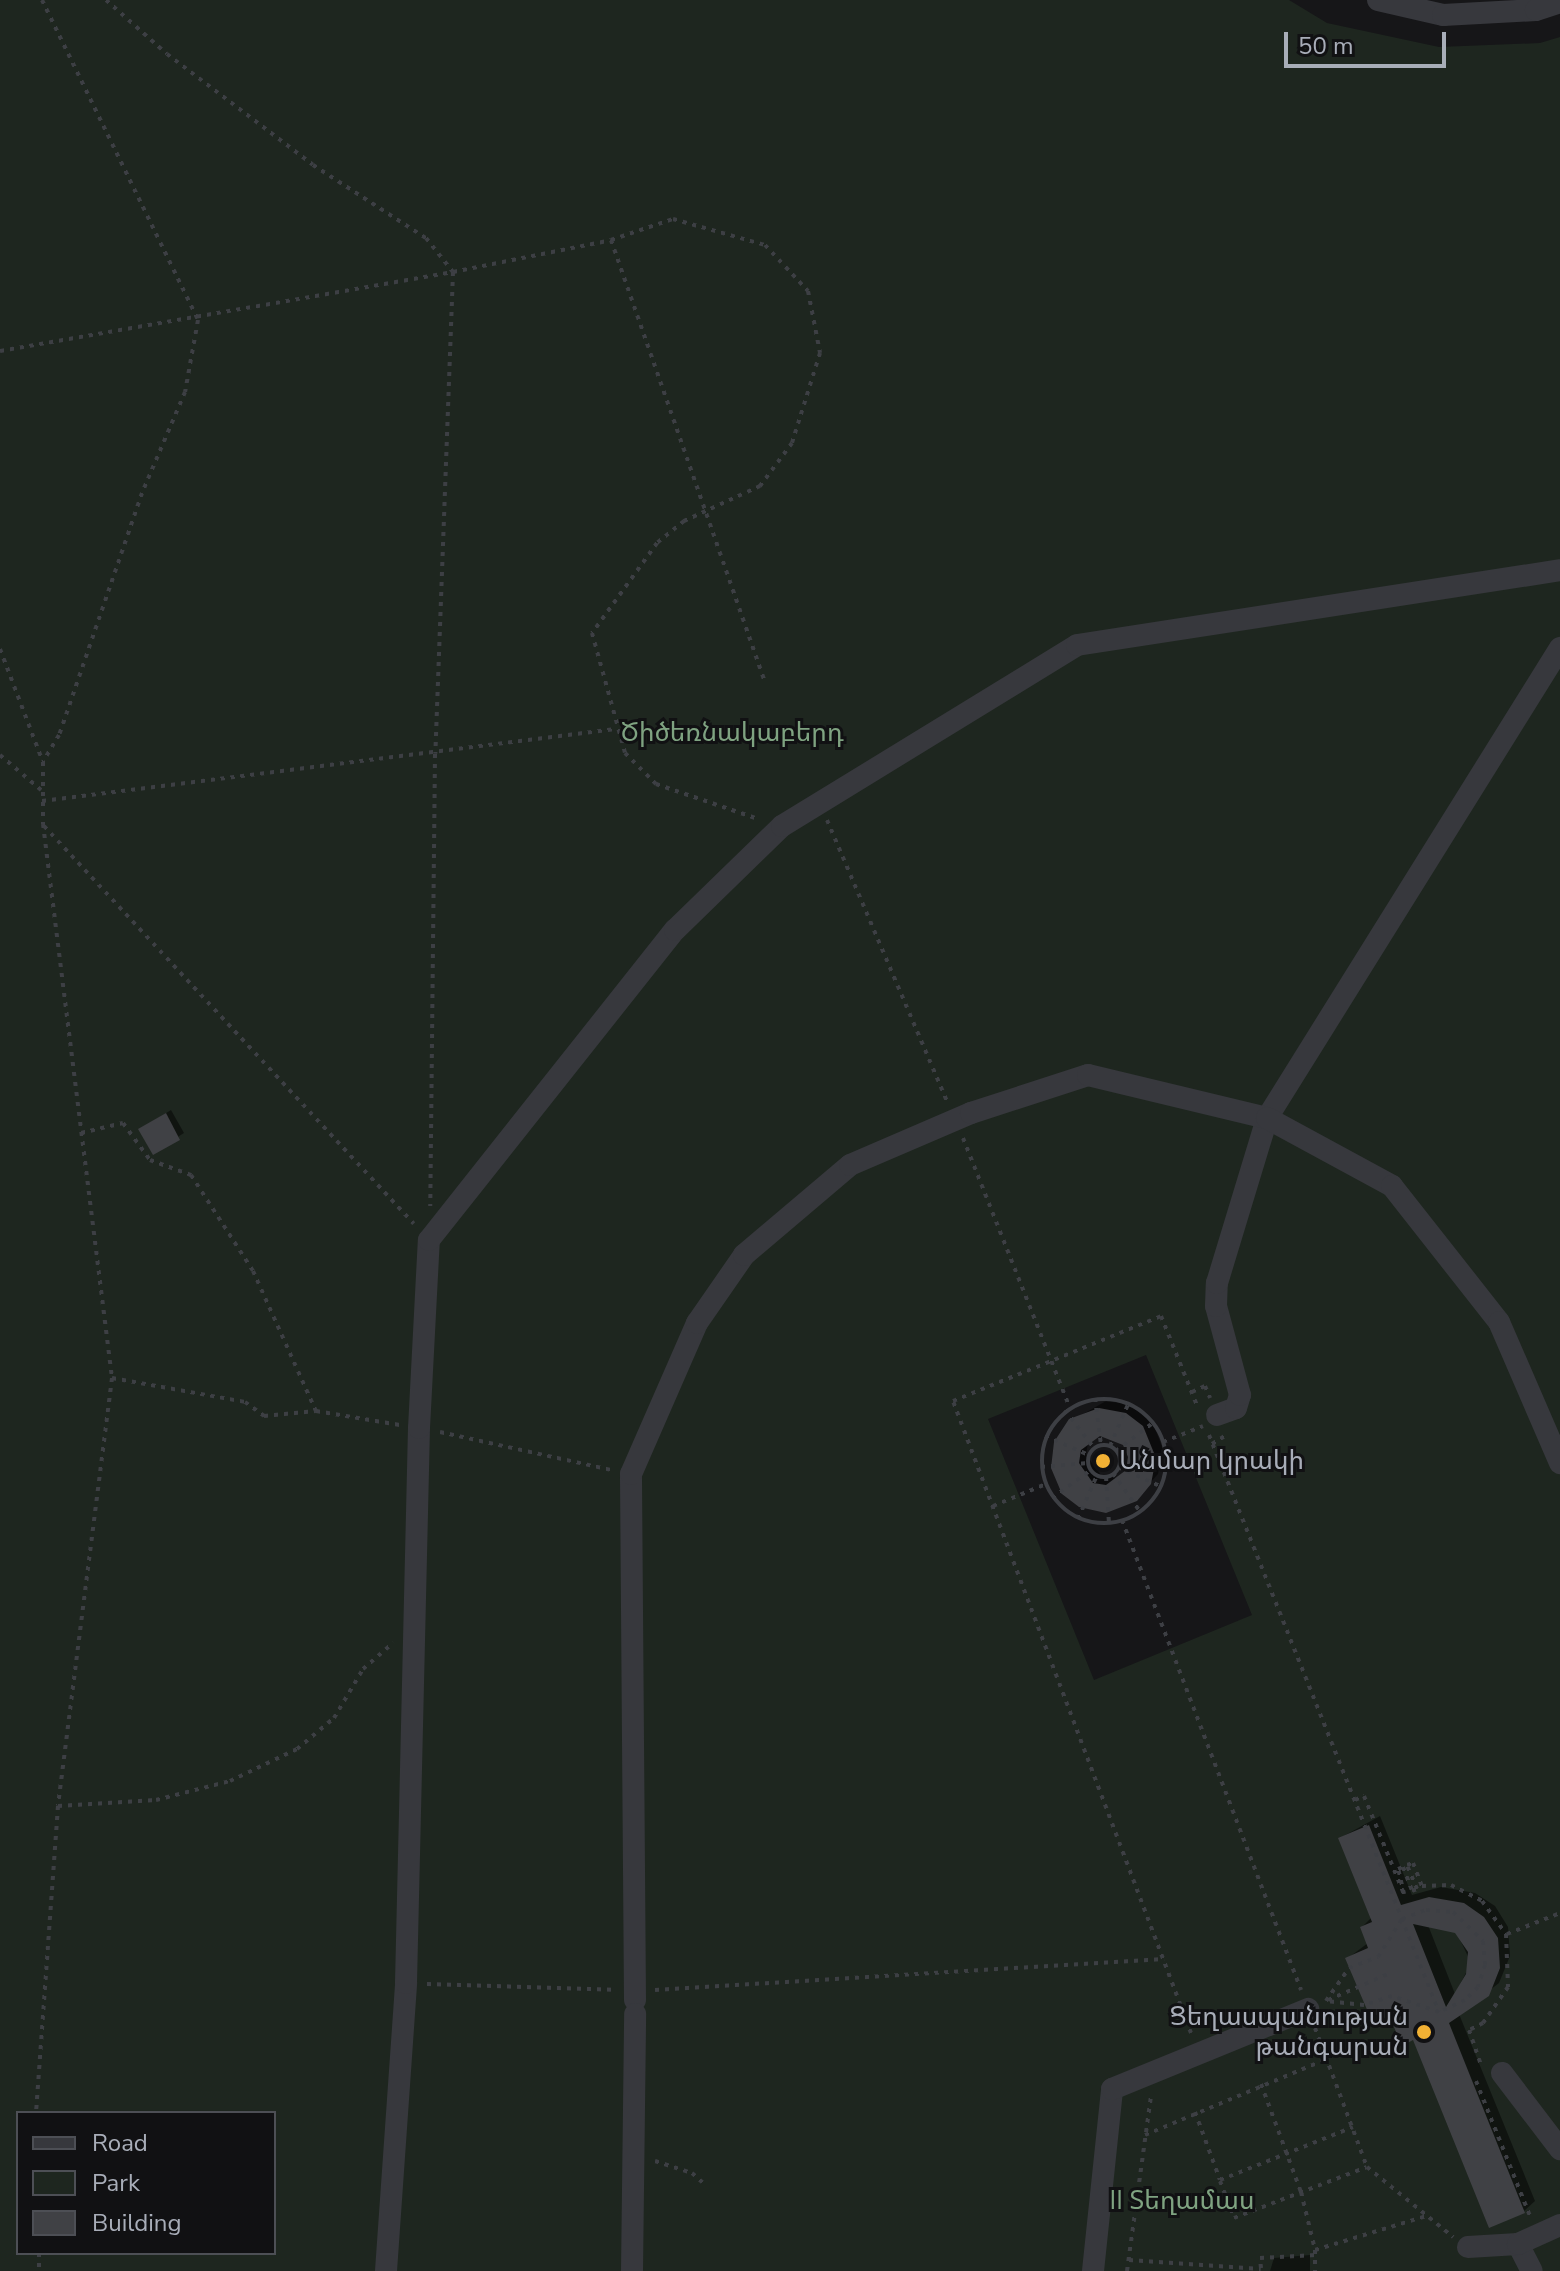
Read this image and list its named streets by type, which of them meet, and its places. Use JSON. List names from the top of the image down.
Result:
{
  "parks": ["Ծիծեռնակաբերդ", "II Տեղամաս"],
  "places": ["Անմար կրակի", "Ցեղասպանության թանգարան"],
  "legend": ["Road", "Park", "Building"],
  "scale_bar": "50 m"
}
